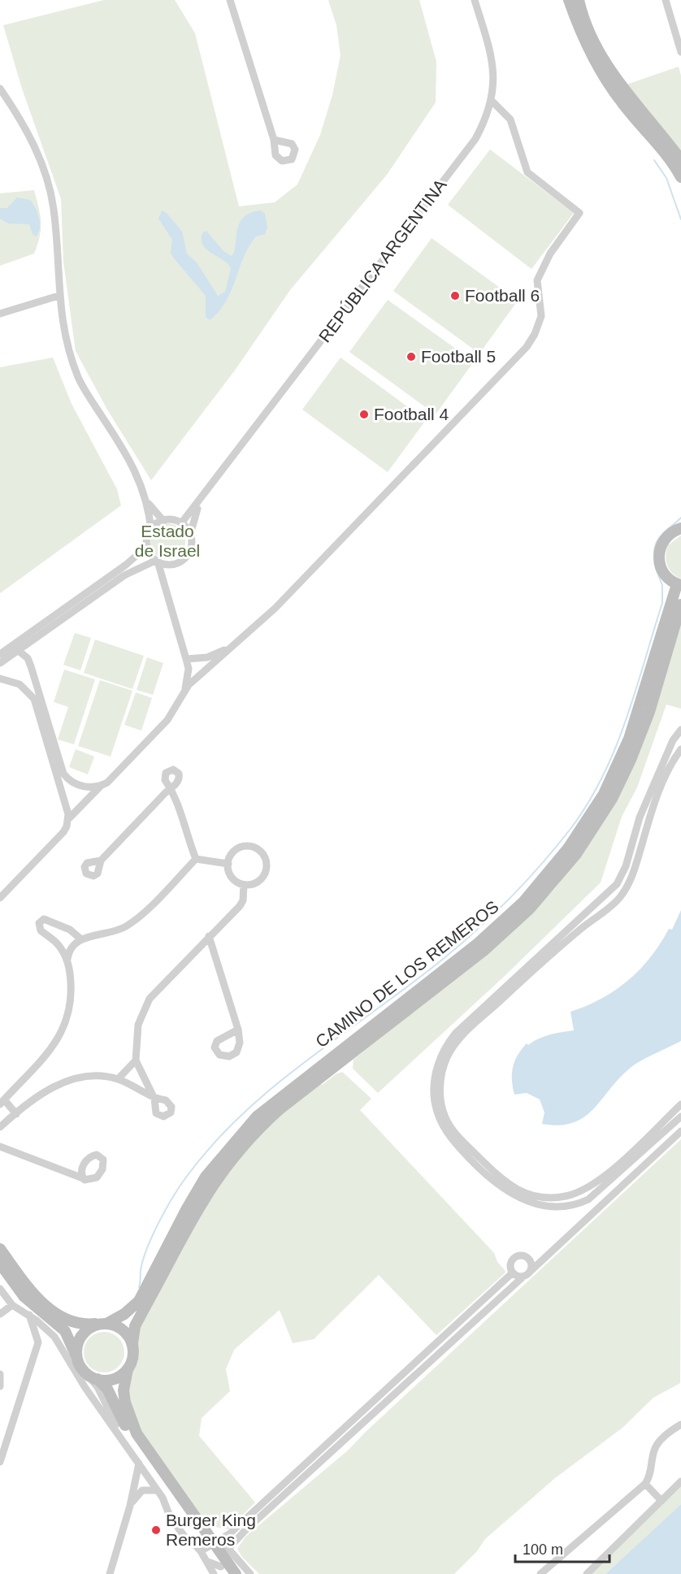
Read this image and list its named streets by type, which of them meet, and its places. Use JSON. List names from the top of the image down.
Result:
{
  "streets": {
    "main road": ["CAMINO DE LOS REMEROS"],
    "street": ["REPÚBLICA ARGENTINA"]
  },
  "parks": ["Estado de Israel"],
  "places": [
    "Football 6",
    "Football 5",
    "Football 4",
    "Burger King Remeros"
  ],
  "scale_bar": "100 m"
}
